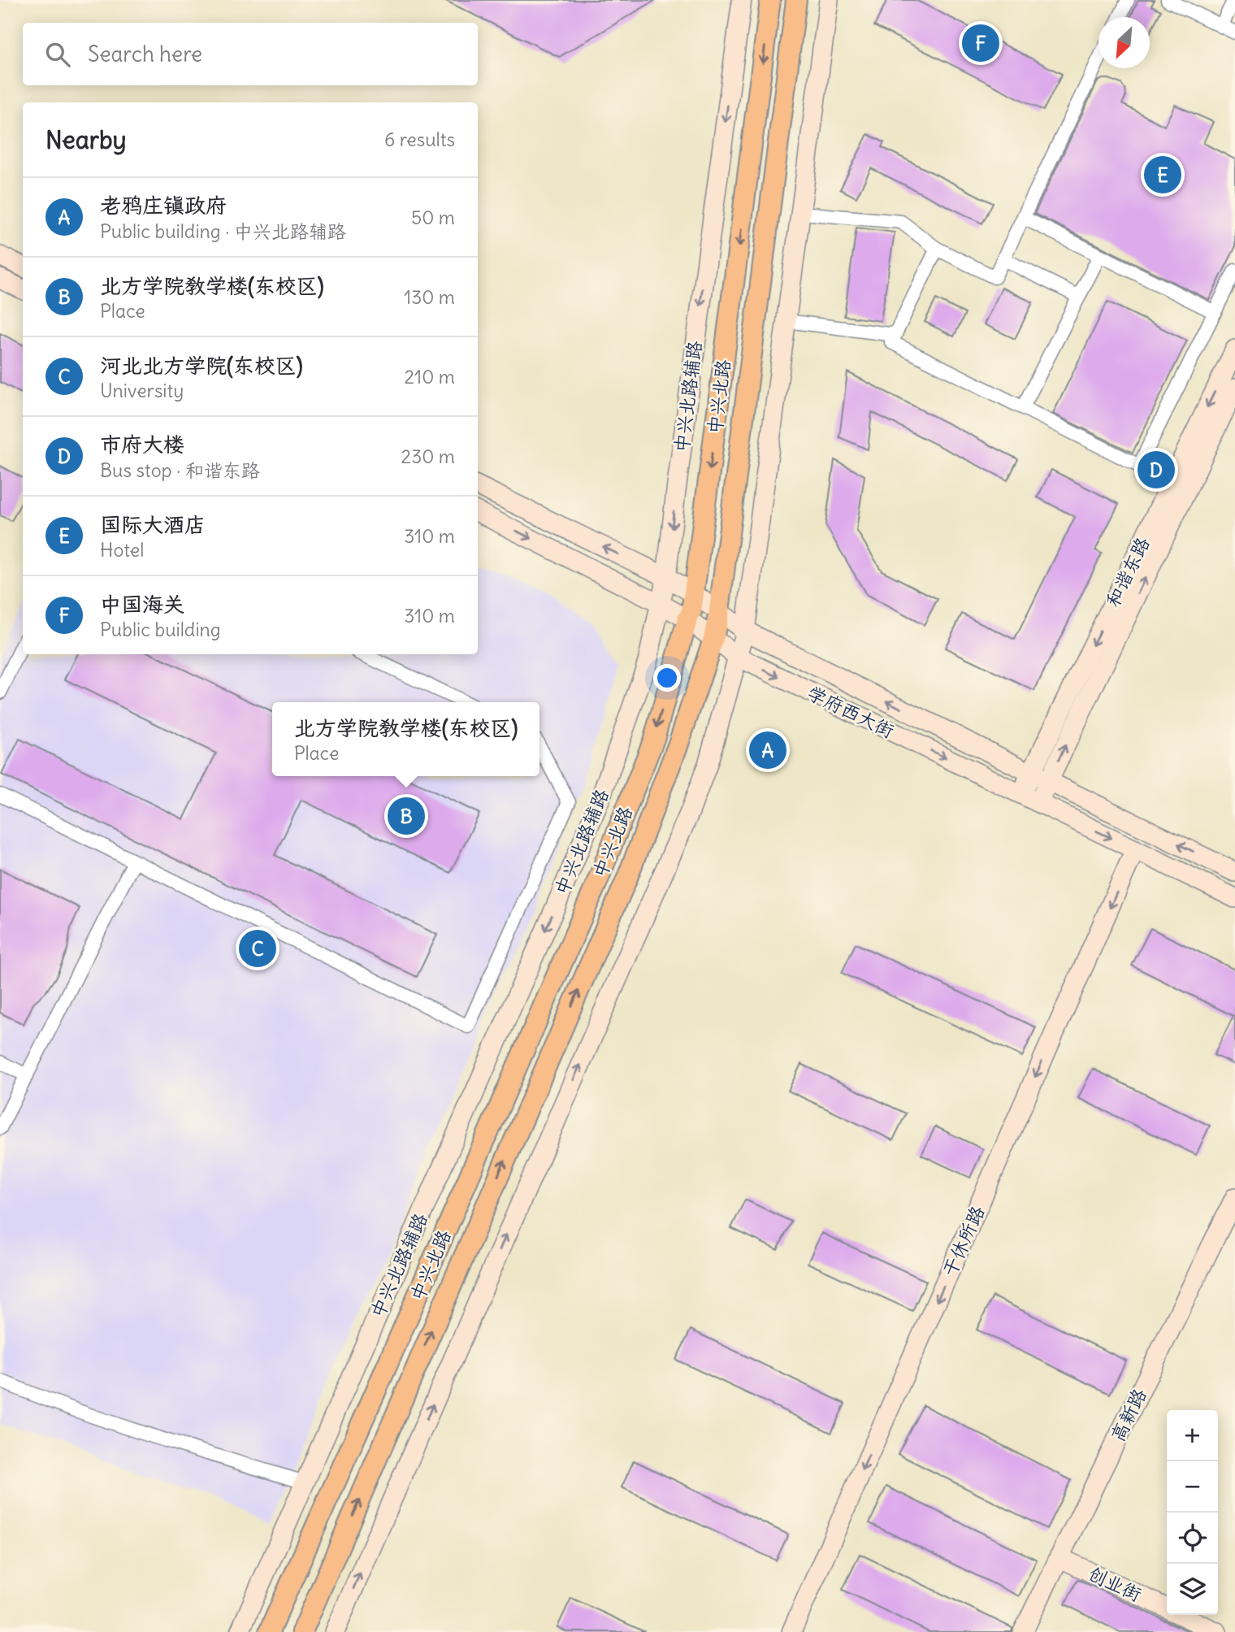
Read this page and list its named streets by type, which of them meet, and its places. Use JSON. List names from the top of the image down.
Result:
{
  "streets": {
    "main road": ["中兴北路"],
    "street": [
      "中兴北路辅路",
      "和谐东路",
      "学府西大街",
      "干休所路",
      "高新路",
      "创业街"
    ]
  },
  "crossings": [
    ["中兴北路辅路", "学府西大街"],
    ["中兴北路", "学府西大街"],
    ["和谐东路", "学府西大街"],
    ["学府西大街", "干休所路"],
    ["高新路", "创业街"]
  ],
  "one_way": ["干休所路"],
  "north": "bottom left",
  "page": {
    "pins": [
      "F",
      "E",
      "D",
      "A",
      "B",
      "C"
    ],
    "search": "Search here",
    "heading": ["Nearby", "6 results"],
    "list": [
      {
        "mark": "A",
        "name": "老鸦庄镇政府",
        "note": "Public building · 中兴北路辅路",
        "value": "50 m"
      },
      {
        "mark": "B",
        "name": "北方学院教学楼(东校区)",
        "note": "Place",
        "value": "130 m"
      },
      {
        "mark": "C",
        "name": "河北北方学院(东校区)",
        "note": "University",
        "value": "210 m"
      },
      {
        "mark": "D",
        "name": "市府大楼",
        "note": "Bus stop · 和谐东路",
        "value": "230 m"
      },
      {
        "mark": "E",
        "name": "国际大酒店",
        "note": "Hotel",
        "value": "310 m"
      },
      {
        "mark": "F",
        "name": "中国海关",
        "note": "Public building",
        "value": "310 m"
      }
    ],
    "popup": ["北方学院教学楼(东校区)", "Place"],
    "map_buttons": ["+", "−"]
  }
}
